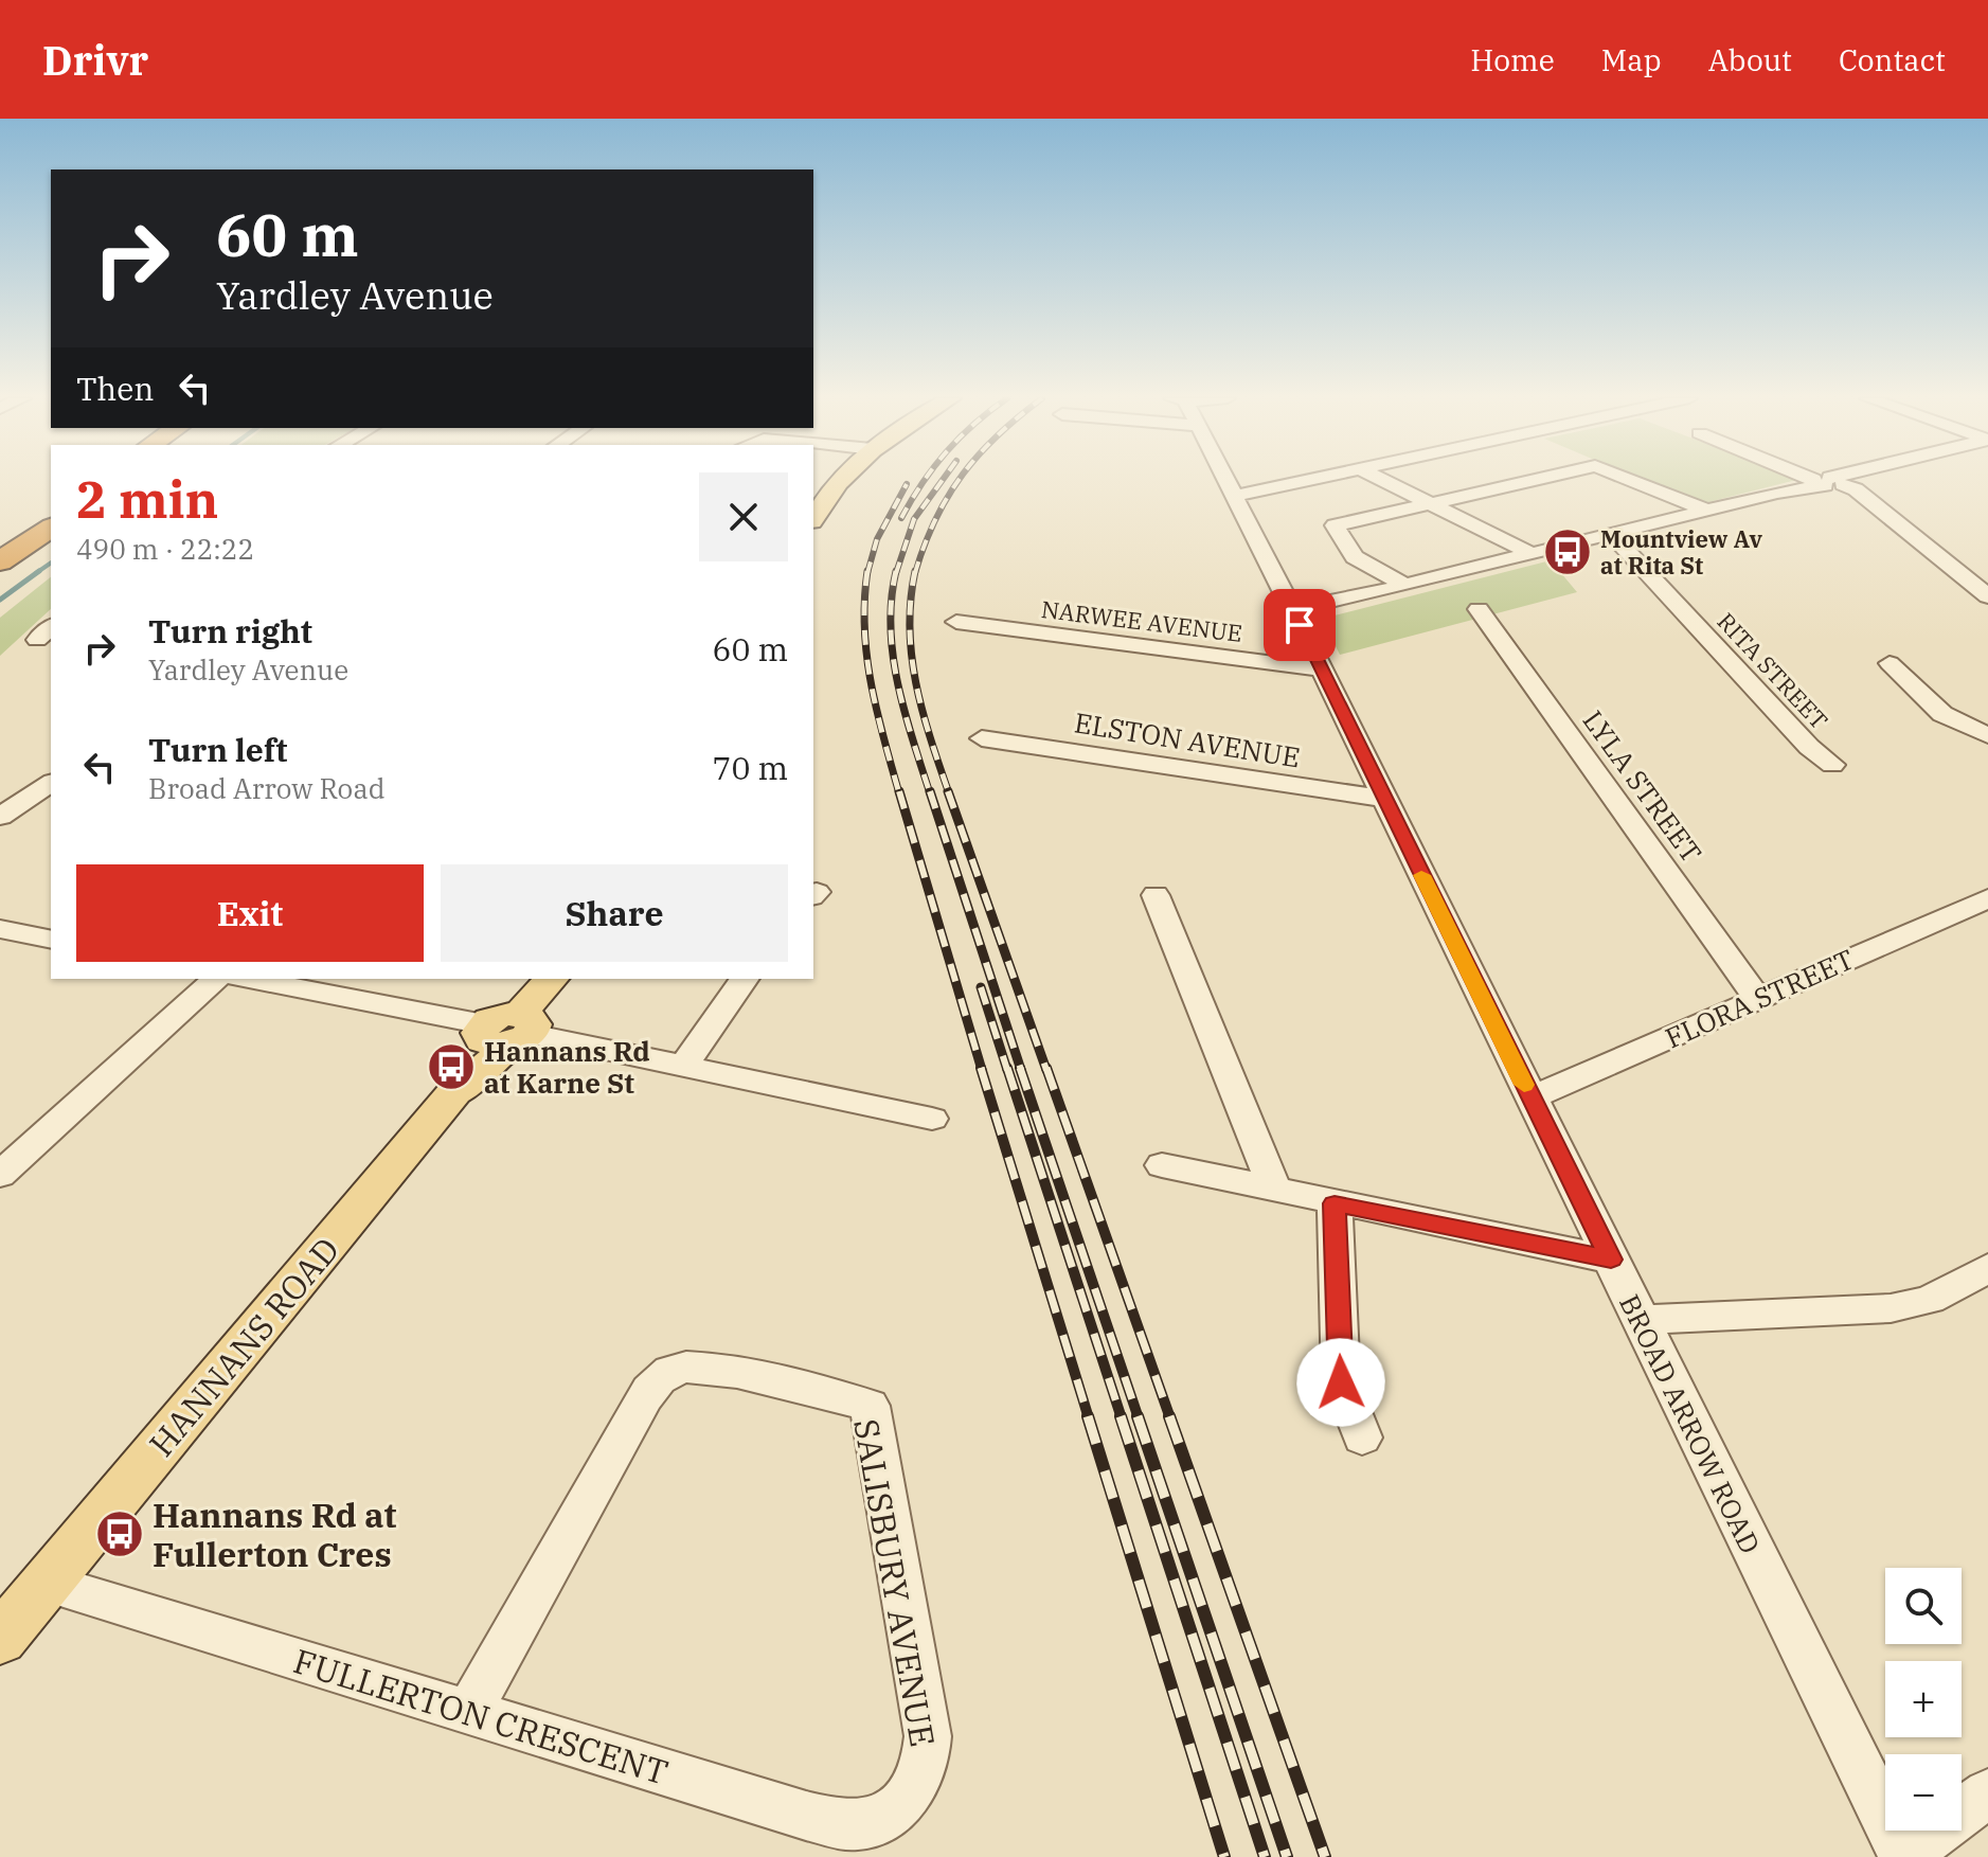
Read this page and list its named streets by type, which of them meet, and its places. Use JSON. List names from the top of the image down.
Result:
{
  "streets": {
    "main road": ["HANNANS ROAD"],
    "street": [
      "NARWEE AVENUE",
      "RITA STREET",
      "ELSTON AVENUE",
      "LYLA STREET",
      "FLORA STREET",
      "BROAD ARROW ROAD",
      "SALISBURY AVENUE",
      "FULLERTON CRESCENT"
    ]
  },
  "crossings": [
    ["NARWEE AVENUE", "BROAD ARROW ROAD"],
    ["ELSTON AVENUE", "BROAD ARROW ROAD"],
    ["LYLA STREET", "FLORA STREET"],
    ["FLORA STREET", "BROAD ARROW ROAD"],
    ["HANNANS ROAD", "FULLERTON CRESCENT"],
    ["SALISBURY AVENUE", "FULLERTON CRESCENT"]
  ],
  "places": {
    "bus stop": ["Mountview Av at Rita St", "Hannans Rd at Karne St", "Hannans Rd at Fullerton Cres"]
  },
  "page": {
    "header": "Drivr",
    "nav": [
      "Home",
      "Map",
      "About",
      "Contact"
    ],
    "turn": ["60 m", "Yardley Avenue"],
    "then": "Then",
    "heading": ["2 min", "490 m · 22:22"],
    "list": [
      {
        "name": "Turn right",
        "note": "Yardley Avenue",
        "value": "60 m"
      },
      {
        "name": "Turn left",
        "note": "Broad Arrow Road",
        "value": "70 m"
      }
    ],
    "buttons": ["Exit", "Share"],
    "map_buttons": ["+", "−"]
  }
}
